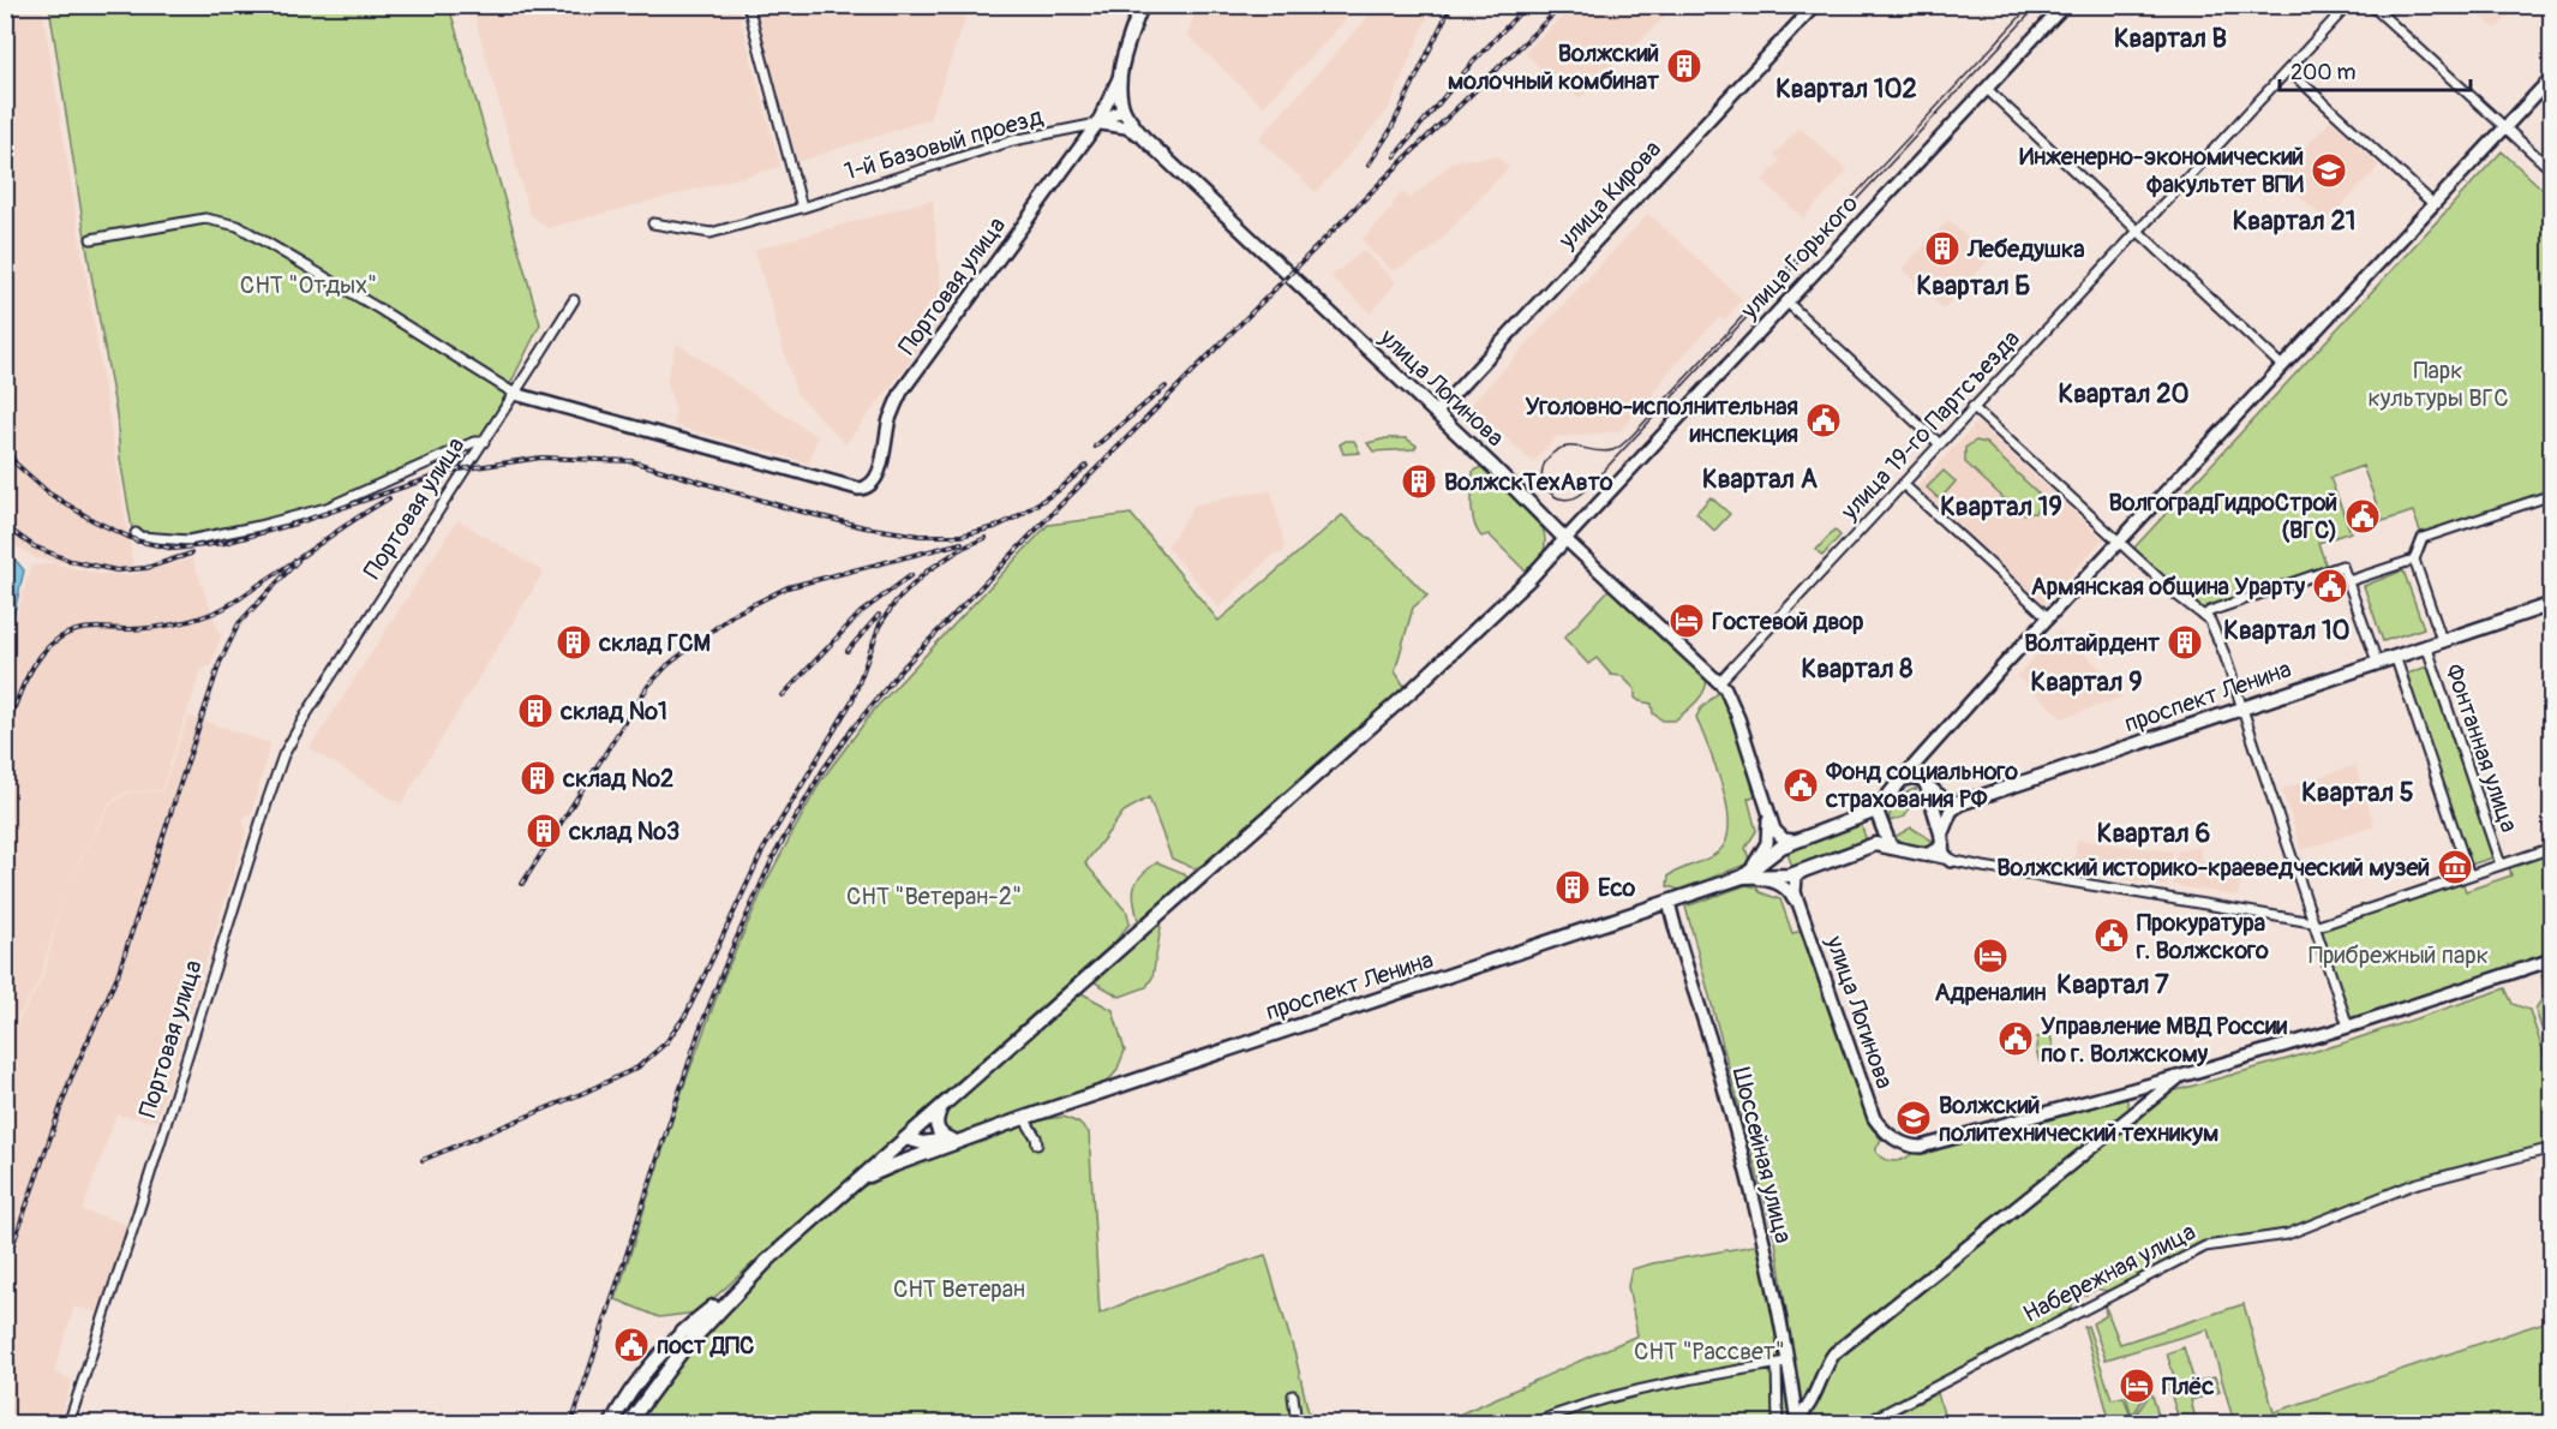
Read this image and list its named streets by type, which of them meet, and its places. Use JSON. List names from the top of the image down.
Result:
{
  "streets": {
    "main road": ["улица Логинова", "проспект Ленина"],
    "street": [
      "1-й Базовый проезд",
      "улица Кирова",
      "улица Горького",
      "Портовая улица",
      "улица 19-го Партсъезда",
      "Фонтанная улица",
      "Шоссейная улица",
      "Набережная улица"
    ]
  },
  "crossings": [
    ["1-й Базовый проезд", "Портовая улица"],
    ["улица Кирова", "улица Логинова"],
    ["улица Горького", "улица Логинова"],
    ["Портовая улица", "улица Логинова"],
    ["улица Логинова", "улица 19-го Партсъезда"],
    ["улица Логинова", "проспект Ленина"],
    ["проспект Ленина", "Фонтанная улица"],
    ["проспект Ленина", "Шоссейная улица"]
  ],
  "districts": [
    "Квартал В",
    "Квартал 102",
    "Квартал 21",
    "Квартал Б",
    "Квартал 20",
    "Квартал А",
    "Квартал 19",
    "Квартал 10",
    "Квартал 8",
    "Квартал 9",
    "Квартал 5",
    "Квартал 6",
    "Квартал 7"
  ],
  "parks": [
    "СНТ \"Отдых\"",
    "Парк культуры ВГС",
    "СНТ \"Ветеран-2\"",
    "Прибрежный парк",
    "СНТ Ветеран",
    "СНТ \"Рассвет\""
  ],
  "places": {
    "building": [
      "Волжский молочный комбинат",
      "Лебедушка",
      "ВолжскТехАвто",
      "склад ГСМ",
      "Волтайрдент",
      "склад №1",
      "склад №2",
      "склад №3",
      "Eco"
    ],
    "school or university": ["Инженерно-экономический факультет ВПИ", "Волжский политехнический техникум"],
    "public building": [
      "Уголовно-исполнительная инспекция",
      "ВолгоградГидроСтрой (ВГС)",
      "Армянская община Урарту",
      "Фонд социального страхования РФ",
      "Прокуратура г. Волжского",
      "Управление МВД России по г. Волжскому",
      "пост ДПС"
    ],
    "hotel": ["Гостевой двор", "Адреналин", "Плёс"],
    "museum": ["Волжский историко-краеведческий музей"]
  },
  "scale_bar": "200 m"
}
